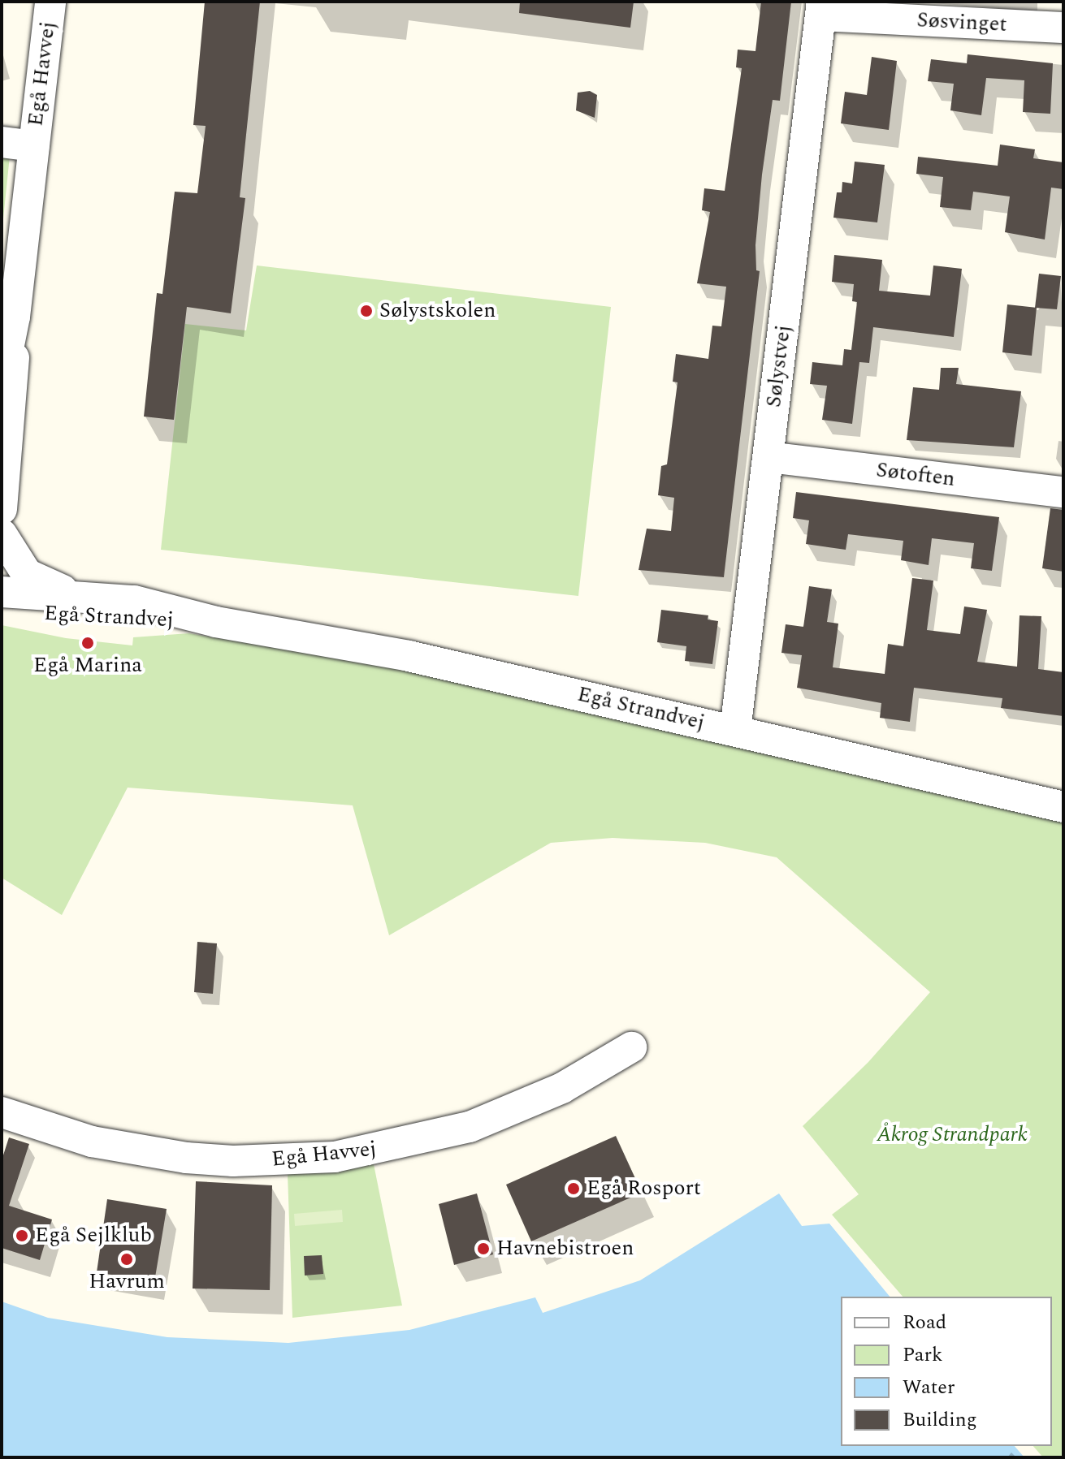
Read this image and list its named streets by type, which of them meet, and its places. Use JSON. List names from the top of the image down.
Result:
{
  "streets": {
    "street": [
      "Søsvinget",
      "Egå Havvej",
      "Sølystvej",
      "Søtoften",
      "Egå Strandvej"
    ]
  },
  "crossings": [
    ["Søsvinget", "Sølystvej"],
    ["Sølystvej", "Søtoften"],
    ["Sølystvej", "Egå Strandvej"]
  ],
  "parks": ["Åkrog Strandpark"],
  "places": [
    "Sølystskolen",
    "Egå Marina",
    "Egå Rosport",
    "Egå Sejlklub",
    "Havnebistroen",
    "Havrum"
  ],
  "legend": [
    "Road",
    "Park",
    "Water",
    "Building"
  ]
}
